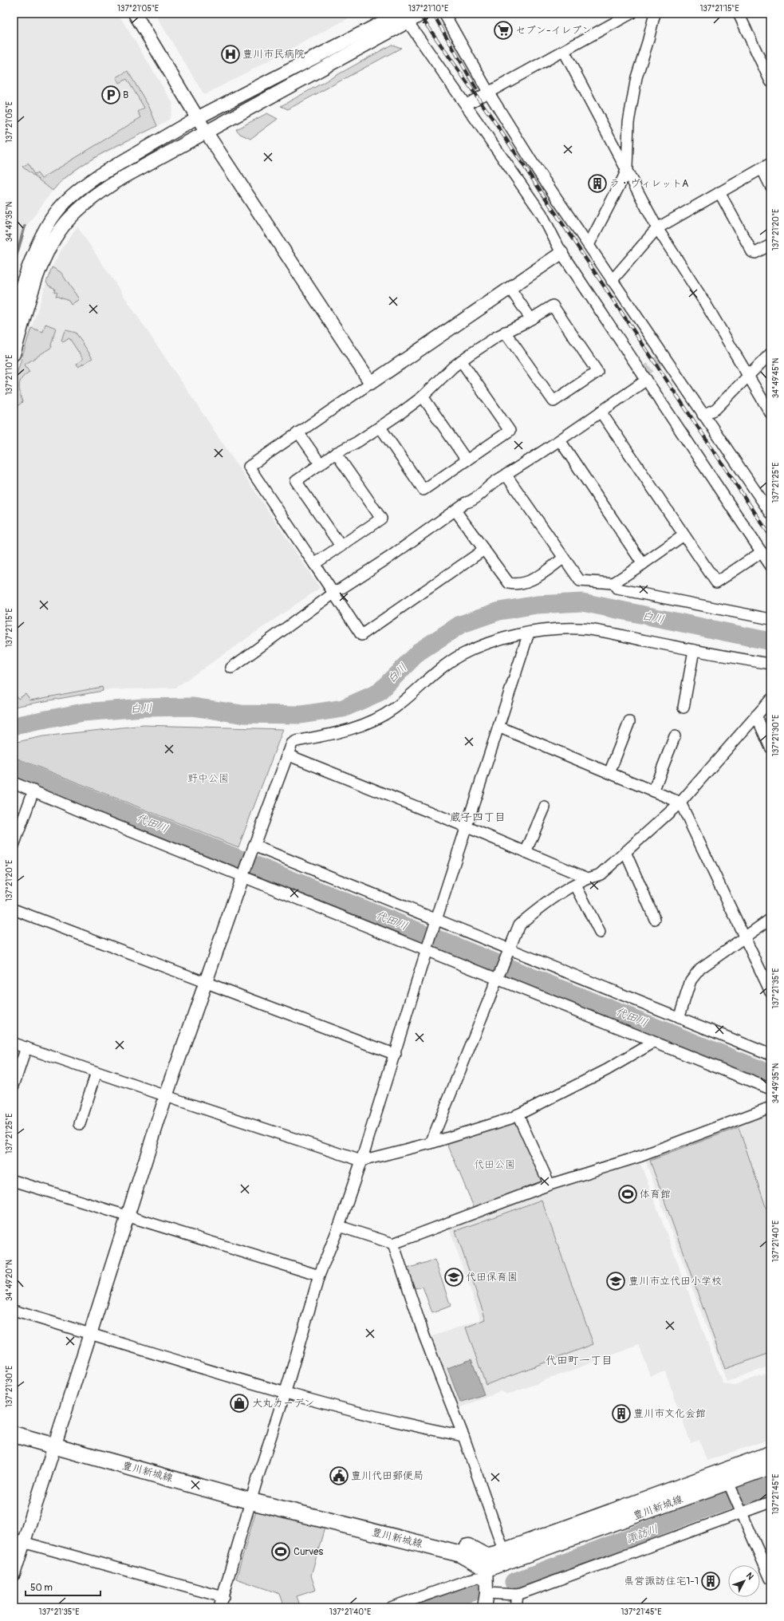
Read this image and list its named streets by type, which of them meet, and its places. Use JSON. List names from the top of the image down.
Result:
{
  "streets": {
    "main road": ["豊川新城線"]
  },
  "districts": ["蔵子四丁目", "代田町一丁目"],
  "water": ["白川", "代田川", "諏訪川"],
  "parks": ["野中公園", "代田公園"],
  "places": {
    "supermarket": ["セブン-イレブン"],
    "hospital": ["豊川市民病院"],
    "parking": ["B"],
    "building": ["ラ・ヴィレットA", "豊川市文化会館", "県営諏訪住宅1-1"],
    "sports": ["体育館", "Curves"],
    "school or university": ["代田保育園", "豊川市立代田小学校"],
    "shop": ["大丸カーデン"],
    "public building": ["豊川代田郵便局"]
  },
  "scale_bar": "50 m",
  "north": "top right",
  "coordinates": [
    "137°21'05\"E",
    "137°21'10\"E",
    "137°21'15\"E",
    "34°49'35\"N",
    "137°21'20\"E",
    "34°49'45\"N",
    "137°21'25\"E",
    "137°21'30\"E",
    "137°21'35\"E",
    "137°21'40\"E",
    "34°49'20\"N",
    "137°21'45\"E"
  ]
}
